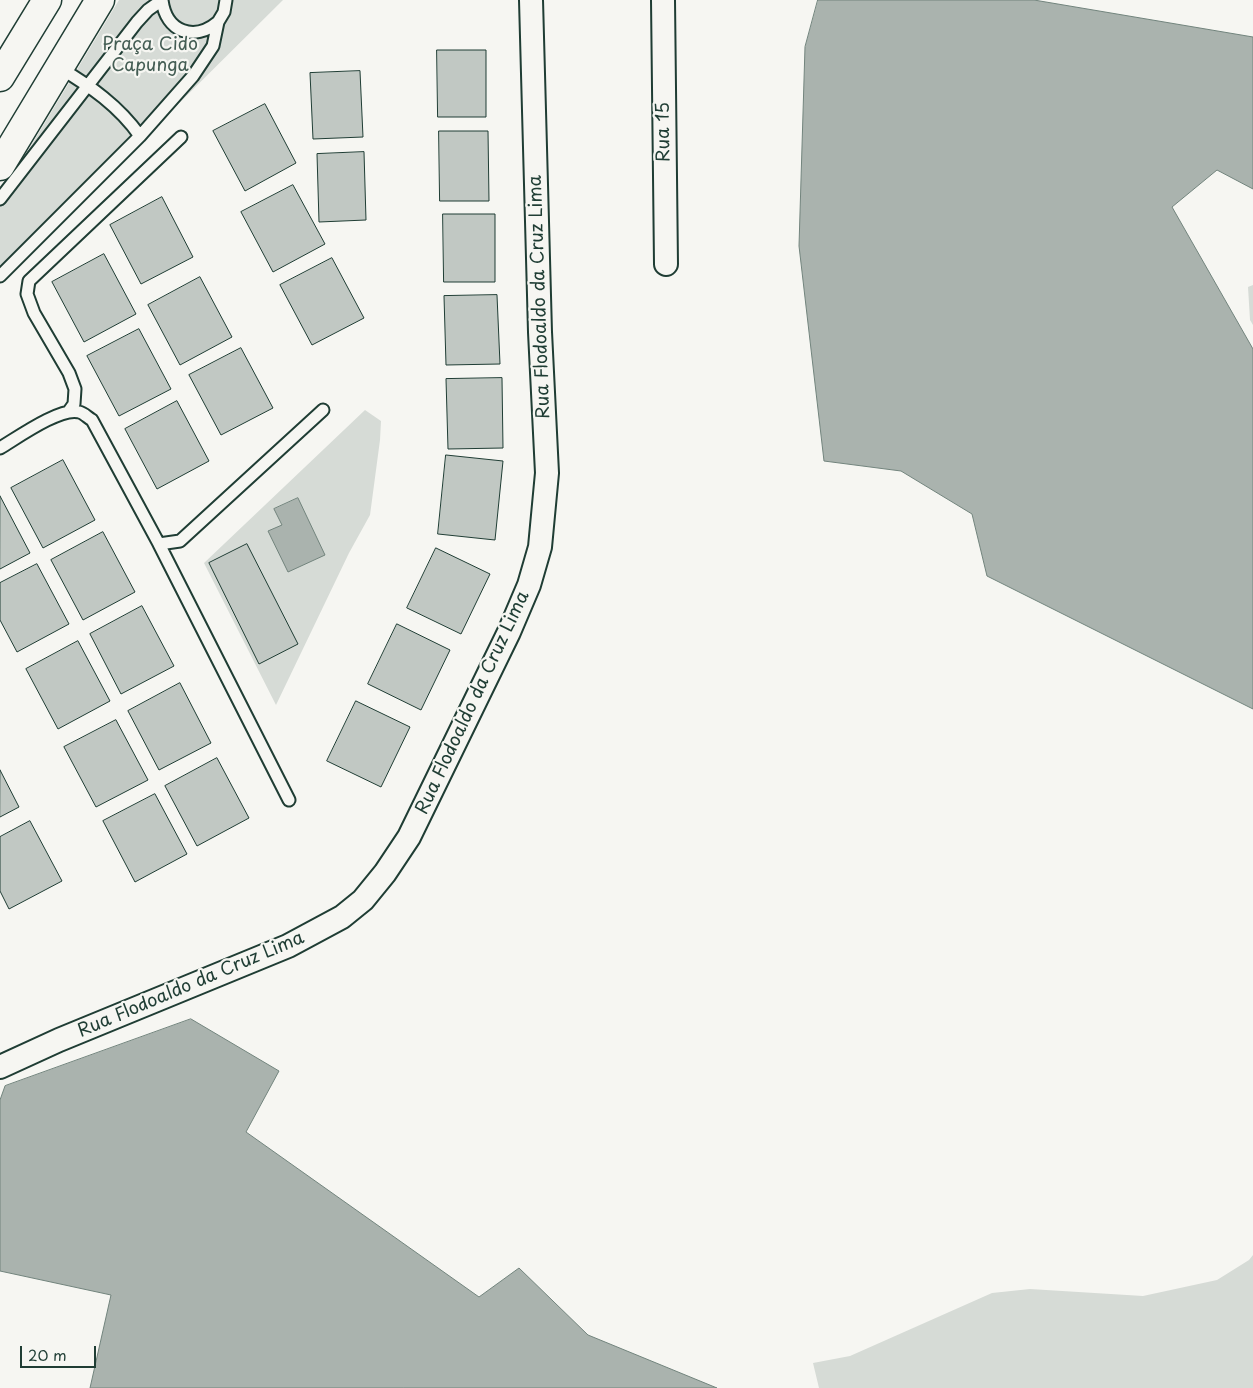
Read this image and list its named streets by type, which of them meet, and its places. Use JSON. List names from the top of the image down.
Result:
{
  "streets": {
    "street": ["Rua 15", "Rua Flodoaldo da Cruz Lima"]
  },
  "parks": ["Praça Cido Capunga"],
  "scale_bar": "20 m"
}
